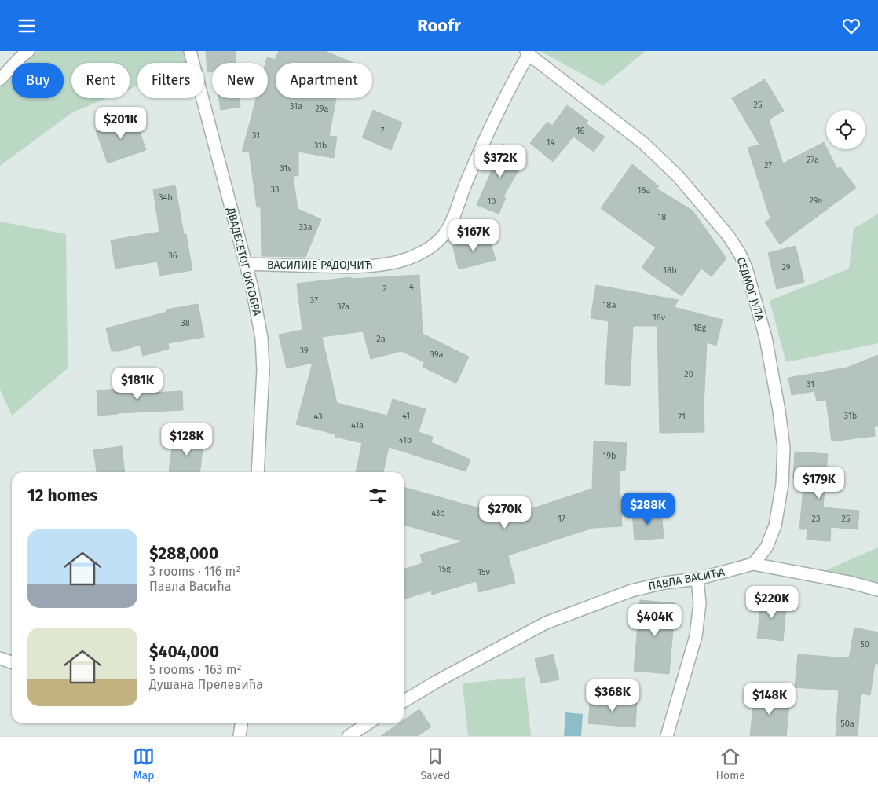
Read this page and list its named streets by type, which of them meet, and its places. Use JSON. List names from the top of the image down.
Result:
{
  "streets": {
    "street": [
      "ДВАДЕСЕТОГ ОКТОБРА",
      "ВАСИЛИЈЕ РАДОЈЧИЋ",
      "СЕДМОГ ЈУЛА",
      "ПАВЛА ВАСИЋА"
    ]
  },
  "crossings": [
    ["ДВАДЕСЕТОГ ОКТОБРА", "ВАСИЛИЈЕ РАДОЈЧИЋ"],
    ["ВАСИЛИЈЕ РАДОЈЧИЋ", "СЕДМОГ ЈУЛА"],
    ["СЕДМОГ ЈУЛА", "ПАВЛА ВАСИЋА"]
  ],
  "house_numbers": [
    "25",
    "31a",
    "29a",
    "7",
    "16",
    "31",
    "14",
    "31b",
    "27a",
    "27",
    "31v",
    "33",
    "16a",
    "34b",
    "29a",
    "10",
    "18",
    "33a",
    "36",
    "29",
    "18b",
    "4",
    "2",
    "37",
    "18a",
    "37a",
    "18v",
    "38",
    "18g",
    "2a",
    "39",
    "39a",
    "20",
    "31",
    "41",
    "31b",
    "43",
    "21",
    "41a",
    "41b",
    "19b",
    "43b",
    "17",
    "23",
    "25",
    "15g",
    "15v",
    "50",
    "50a"
  ],
  "page": {
    "header": "Roofr",
    "chip": [
      "Buy",
      "Rent",
      "Filters",
      "New",
      "Apartment"
    ],
    "price": [
      "$201K",
      "$372K",
      "$167K",
      "$181K",
      "$128K",
      "$179K",
      "$288K",
      "$270K",
      "$220K",
      "$404K",
      "$368K",
      "$148K"
    ],
    "heading": "12 homes",
    "list": [
      {
        "name": "$288,000",
        "note": "3 rooms · 116 m² · Павла Васића"
      },
      {
        "name": "$404,000",
        "note": "5 rooms · 163 m² · Душана Прелевића"
      }
    ],
    "tabs": ["Map", "Saved", "Home"]
  }
}
